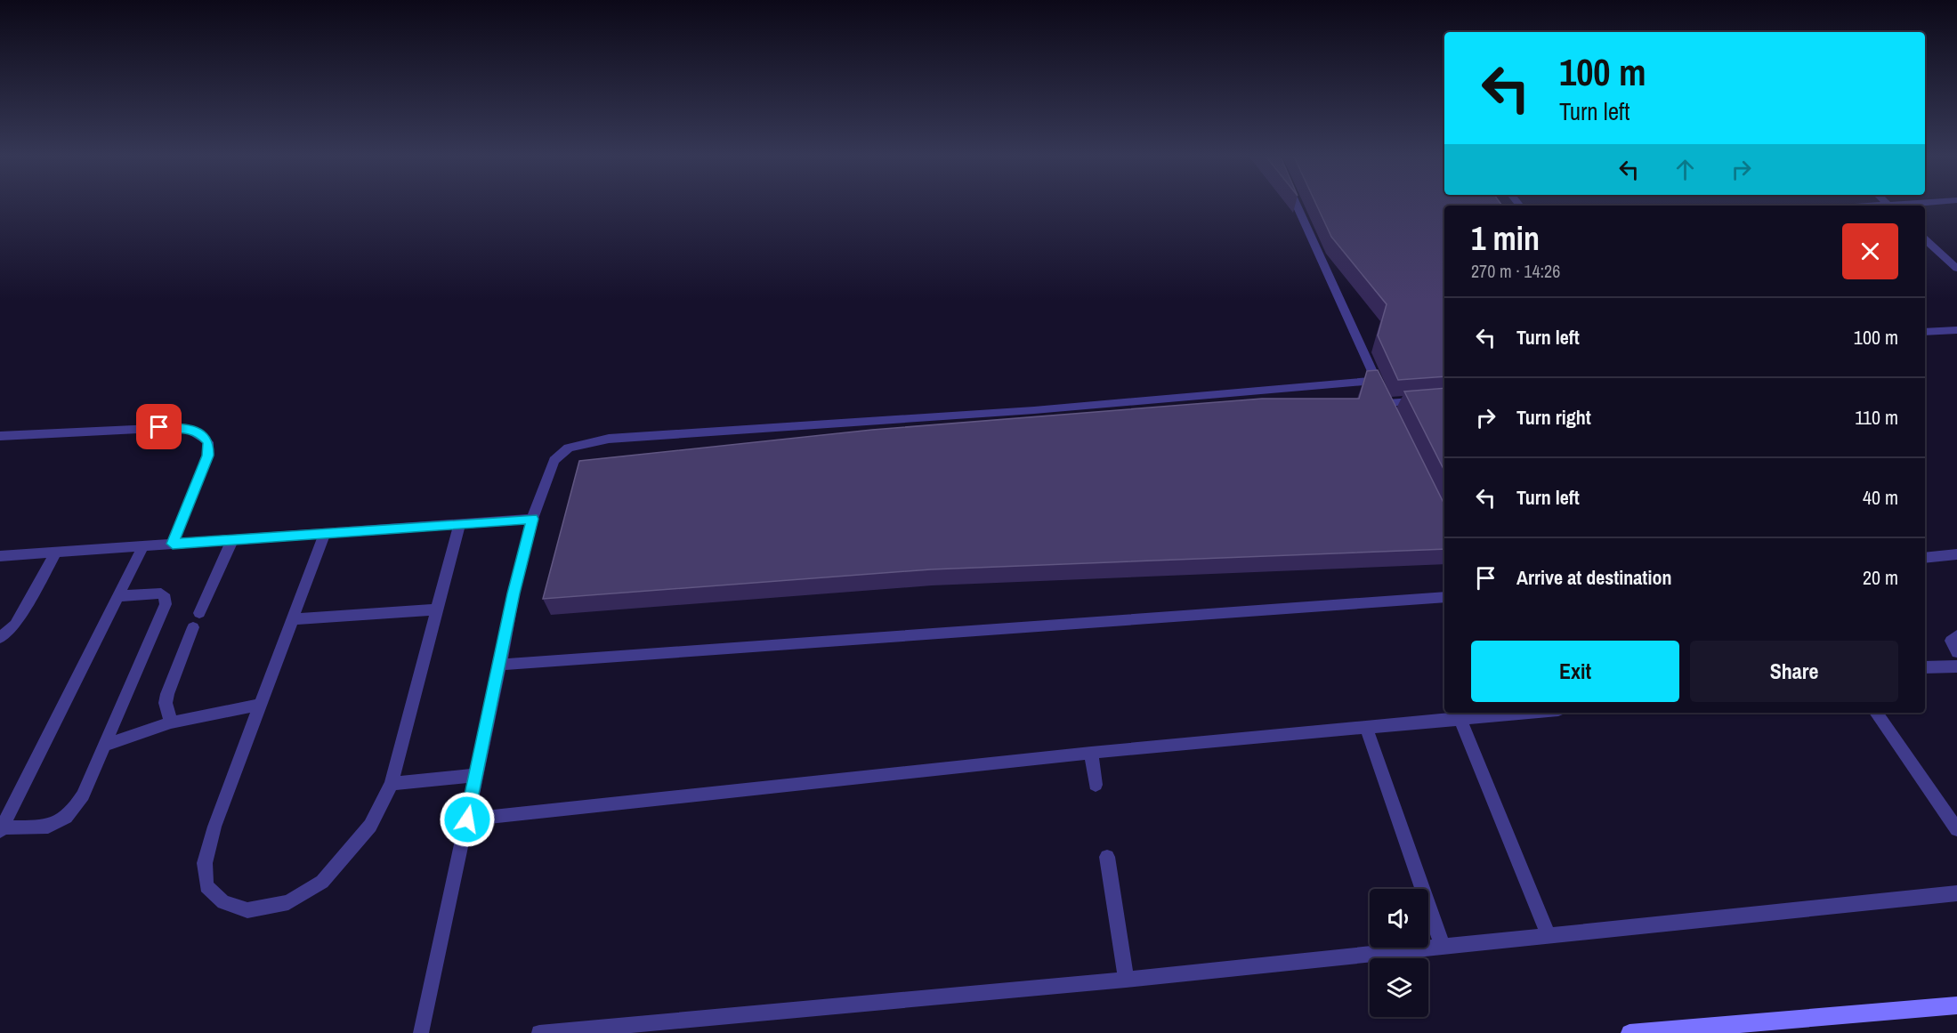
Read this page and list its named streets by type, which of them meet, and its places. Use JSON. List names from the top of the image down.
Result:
{
  "page": {
    "turn": ["100 m", "Turn left"],
    "heading": ["1 min", "270 m · 14:26"],
    "list": [
      {
        "name": "Turn left",
        "value": "100 m"
      },
      {
        "name": "Turn right",
        "value": "110 m"
      },
      {
        "name": "Turn left",
        "value": "40 m"
      },
      {
        "name": "Arrive at destination",
        "value": "20 m"
      }
    ],
    "buttons": ["Exit", "Share"]
  }
}
